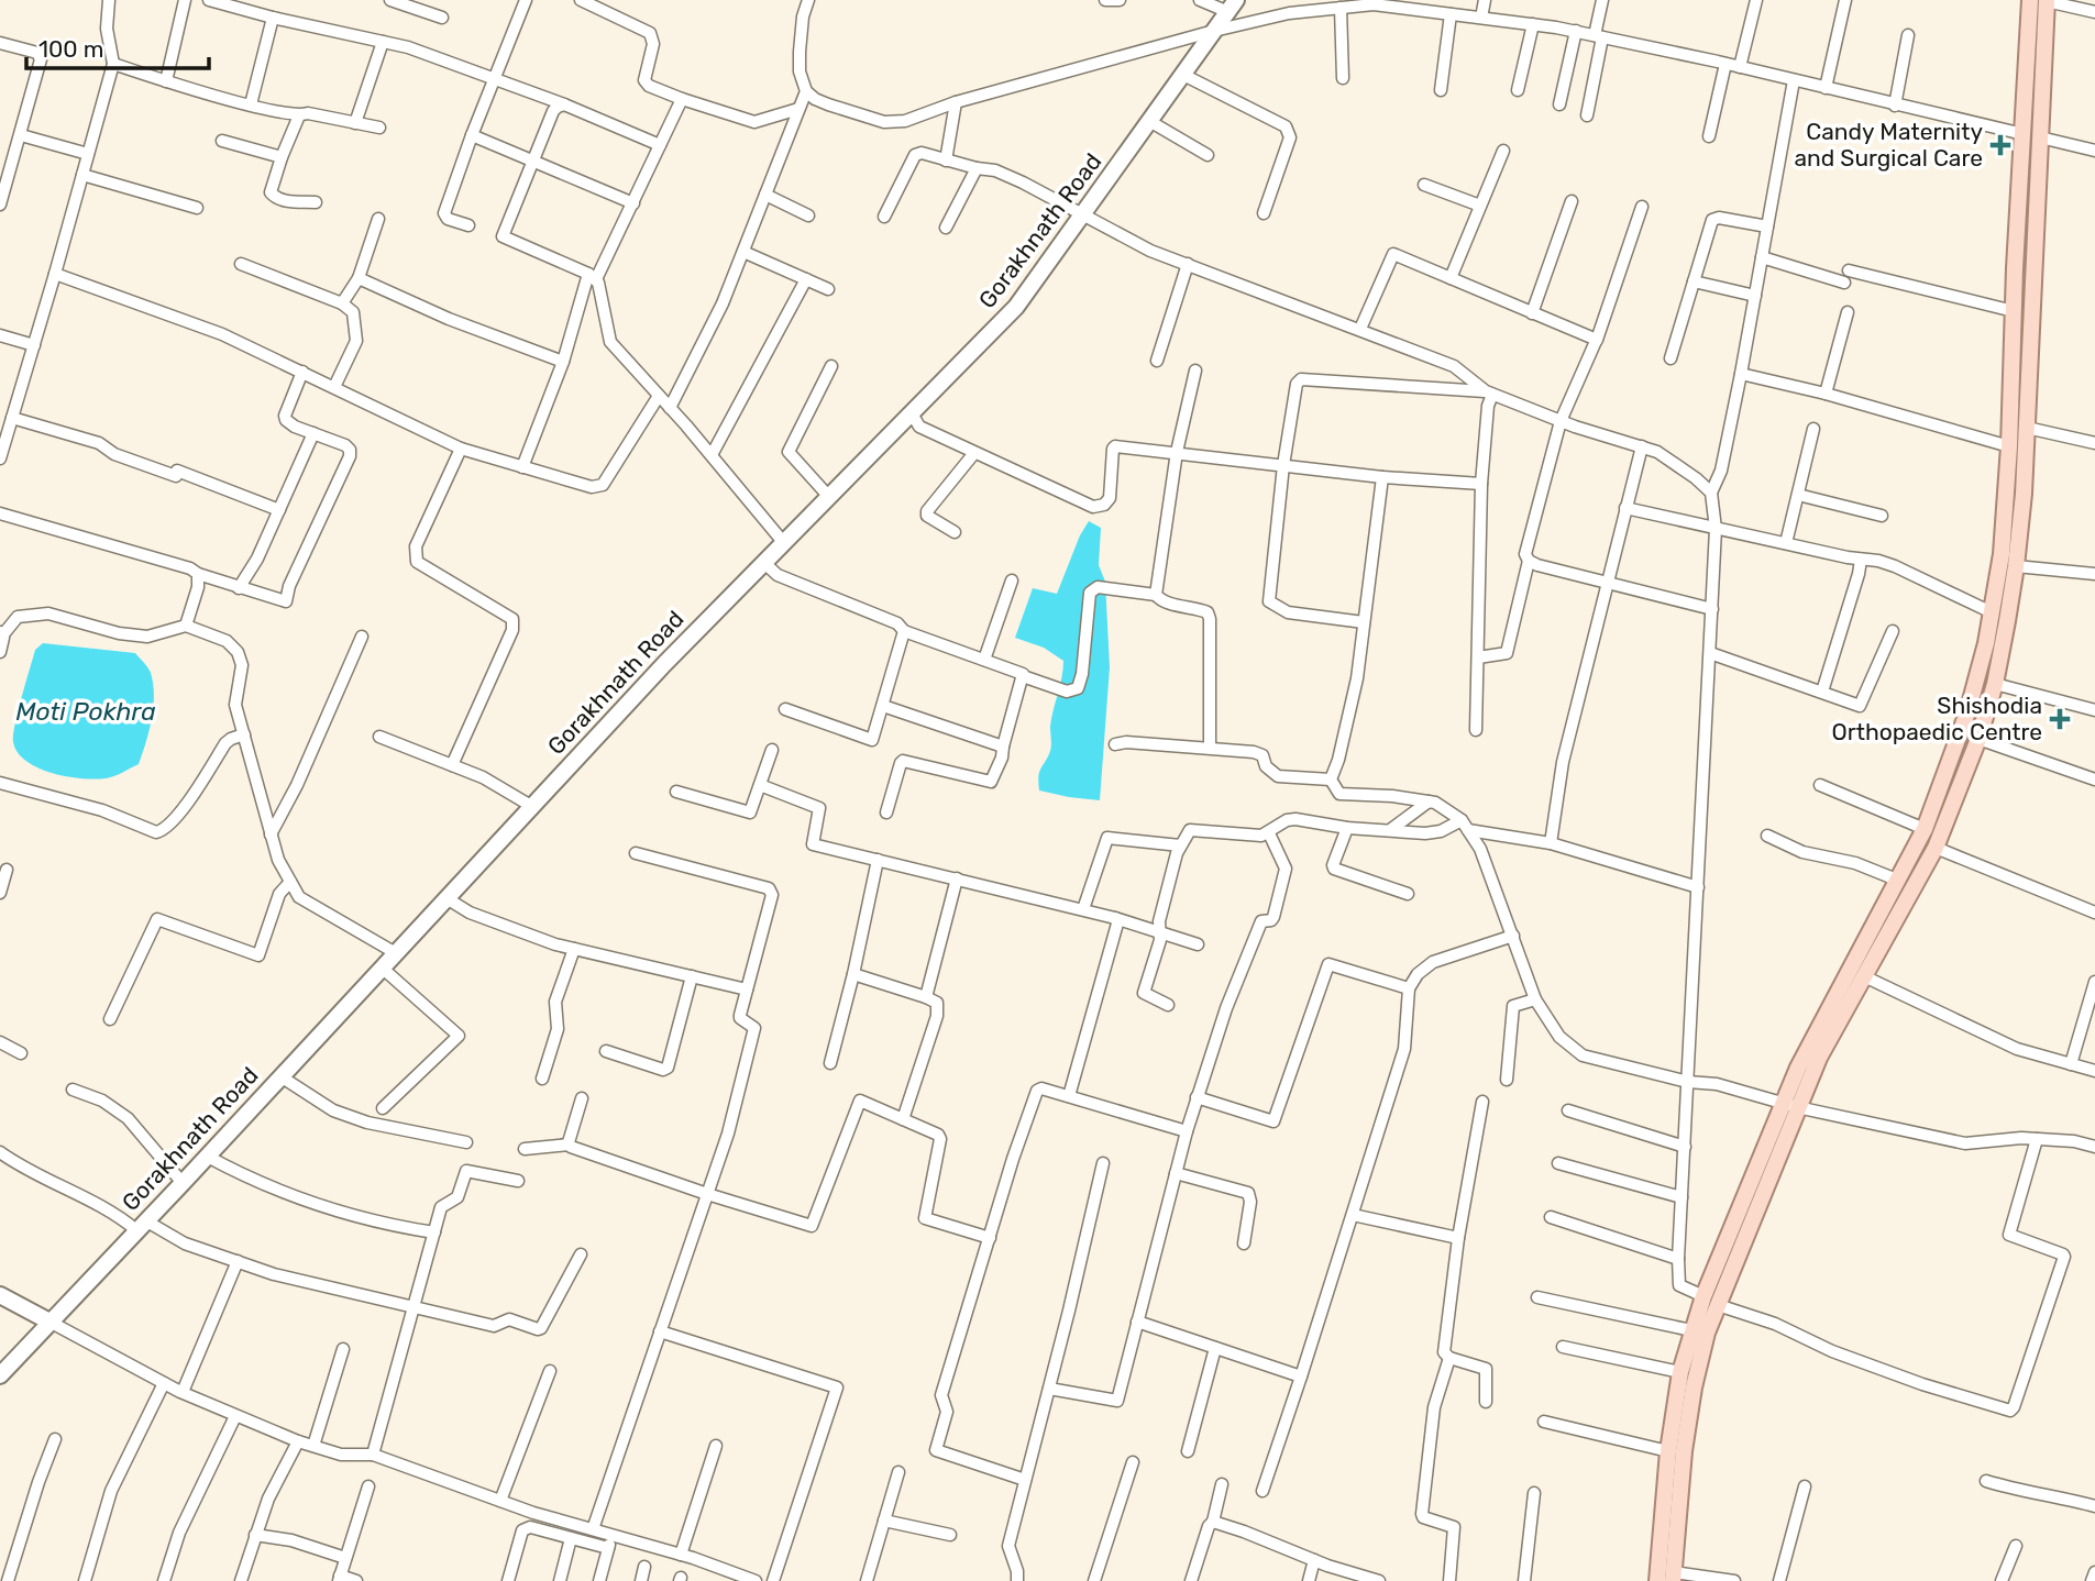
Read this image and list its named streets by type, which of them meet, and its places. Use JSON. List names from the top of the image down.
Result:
{
  "streets": {
    "main road": ["Gorakhnath Road"]
  },
  "water": ["Moti Pokhra"],
  "places": {
    "health": ["Candy Maternity and Surgical Care", "Shishodia Orthopaedic Centre"]
  },
  "scale_bar": "100 m"
}
